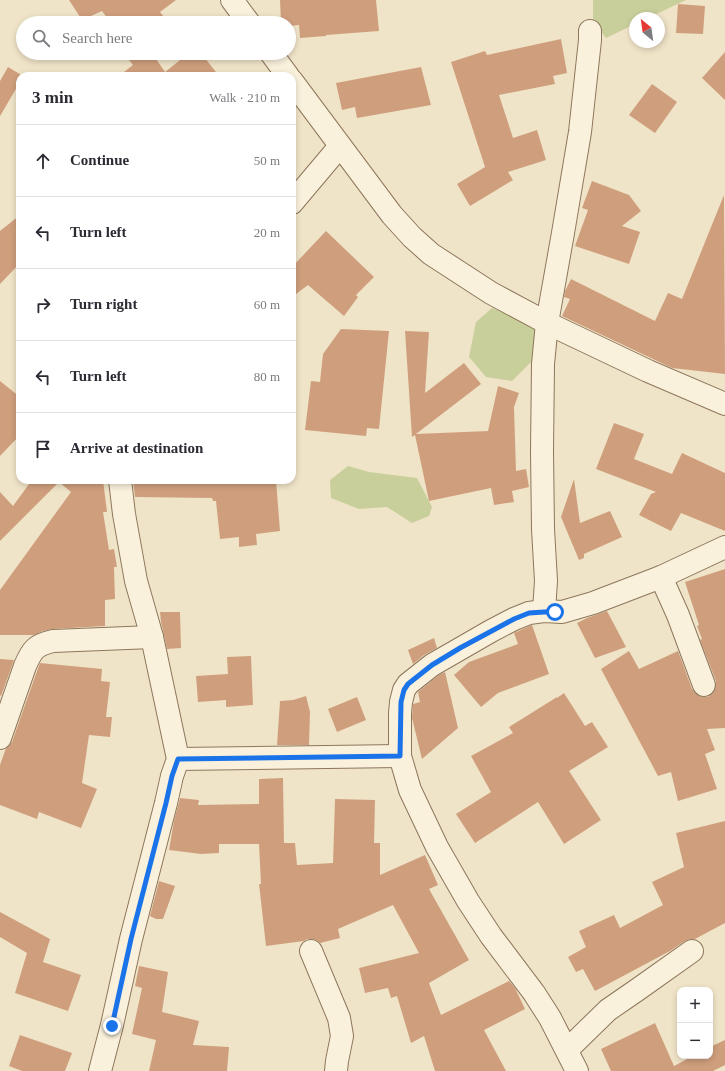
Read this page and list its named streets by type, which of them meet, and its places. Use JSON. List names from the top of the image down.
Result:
{
  "north": "top left",
  "page": {
    "search": "Search here",
    "heading": ["3 min", "Walk · 210 m"],
    "list": [
      ["Continue", "50 m"],
      ["Turn left", "20 m"],
      ["Turn right", "60 m"],
      ["Turn left", "80 m"],
      "Arrive at destination"
    ],
    "map_buttons": ["+", "−"]
  }
}
